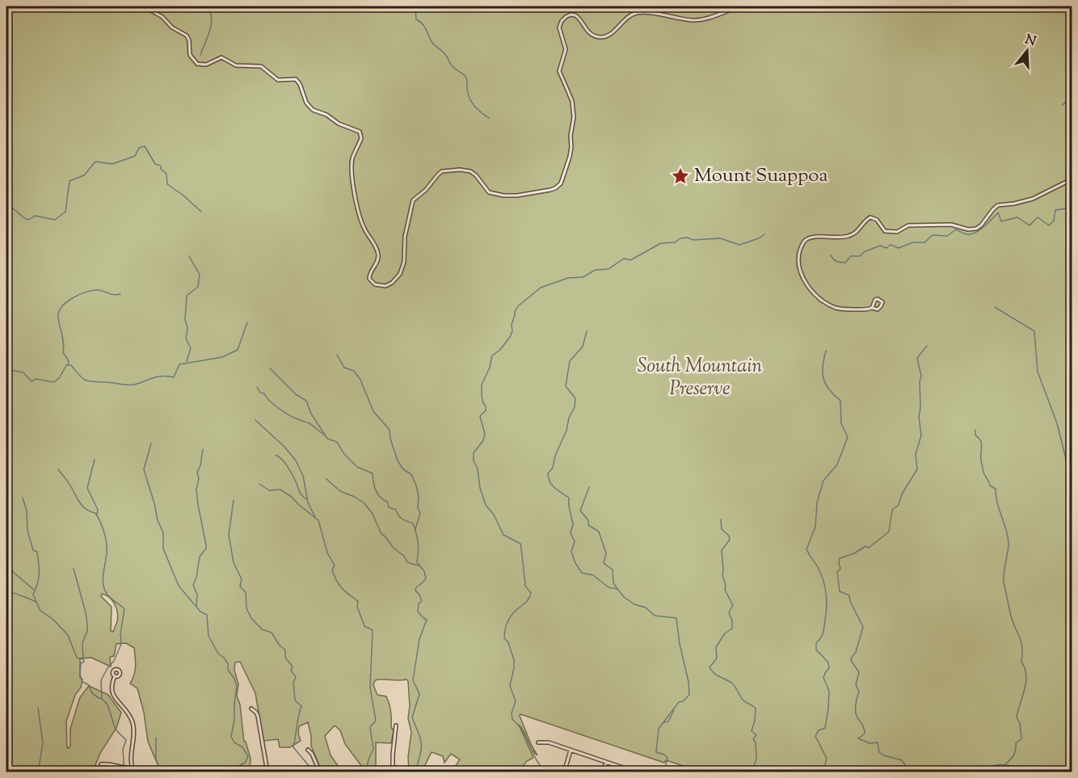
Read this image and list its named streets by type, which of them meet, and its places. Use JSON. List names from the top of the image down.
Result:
{
  "parks": ["South Mountain Preserve"],
  "places": {
    "place": ["Mount Suappoa"]
  },
  "north": "top"
}
